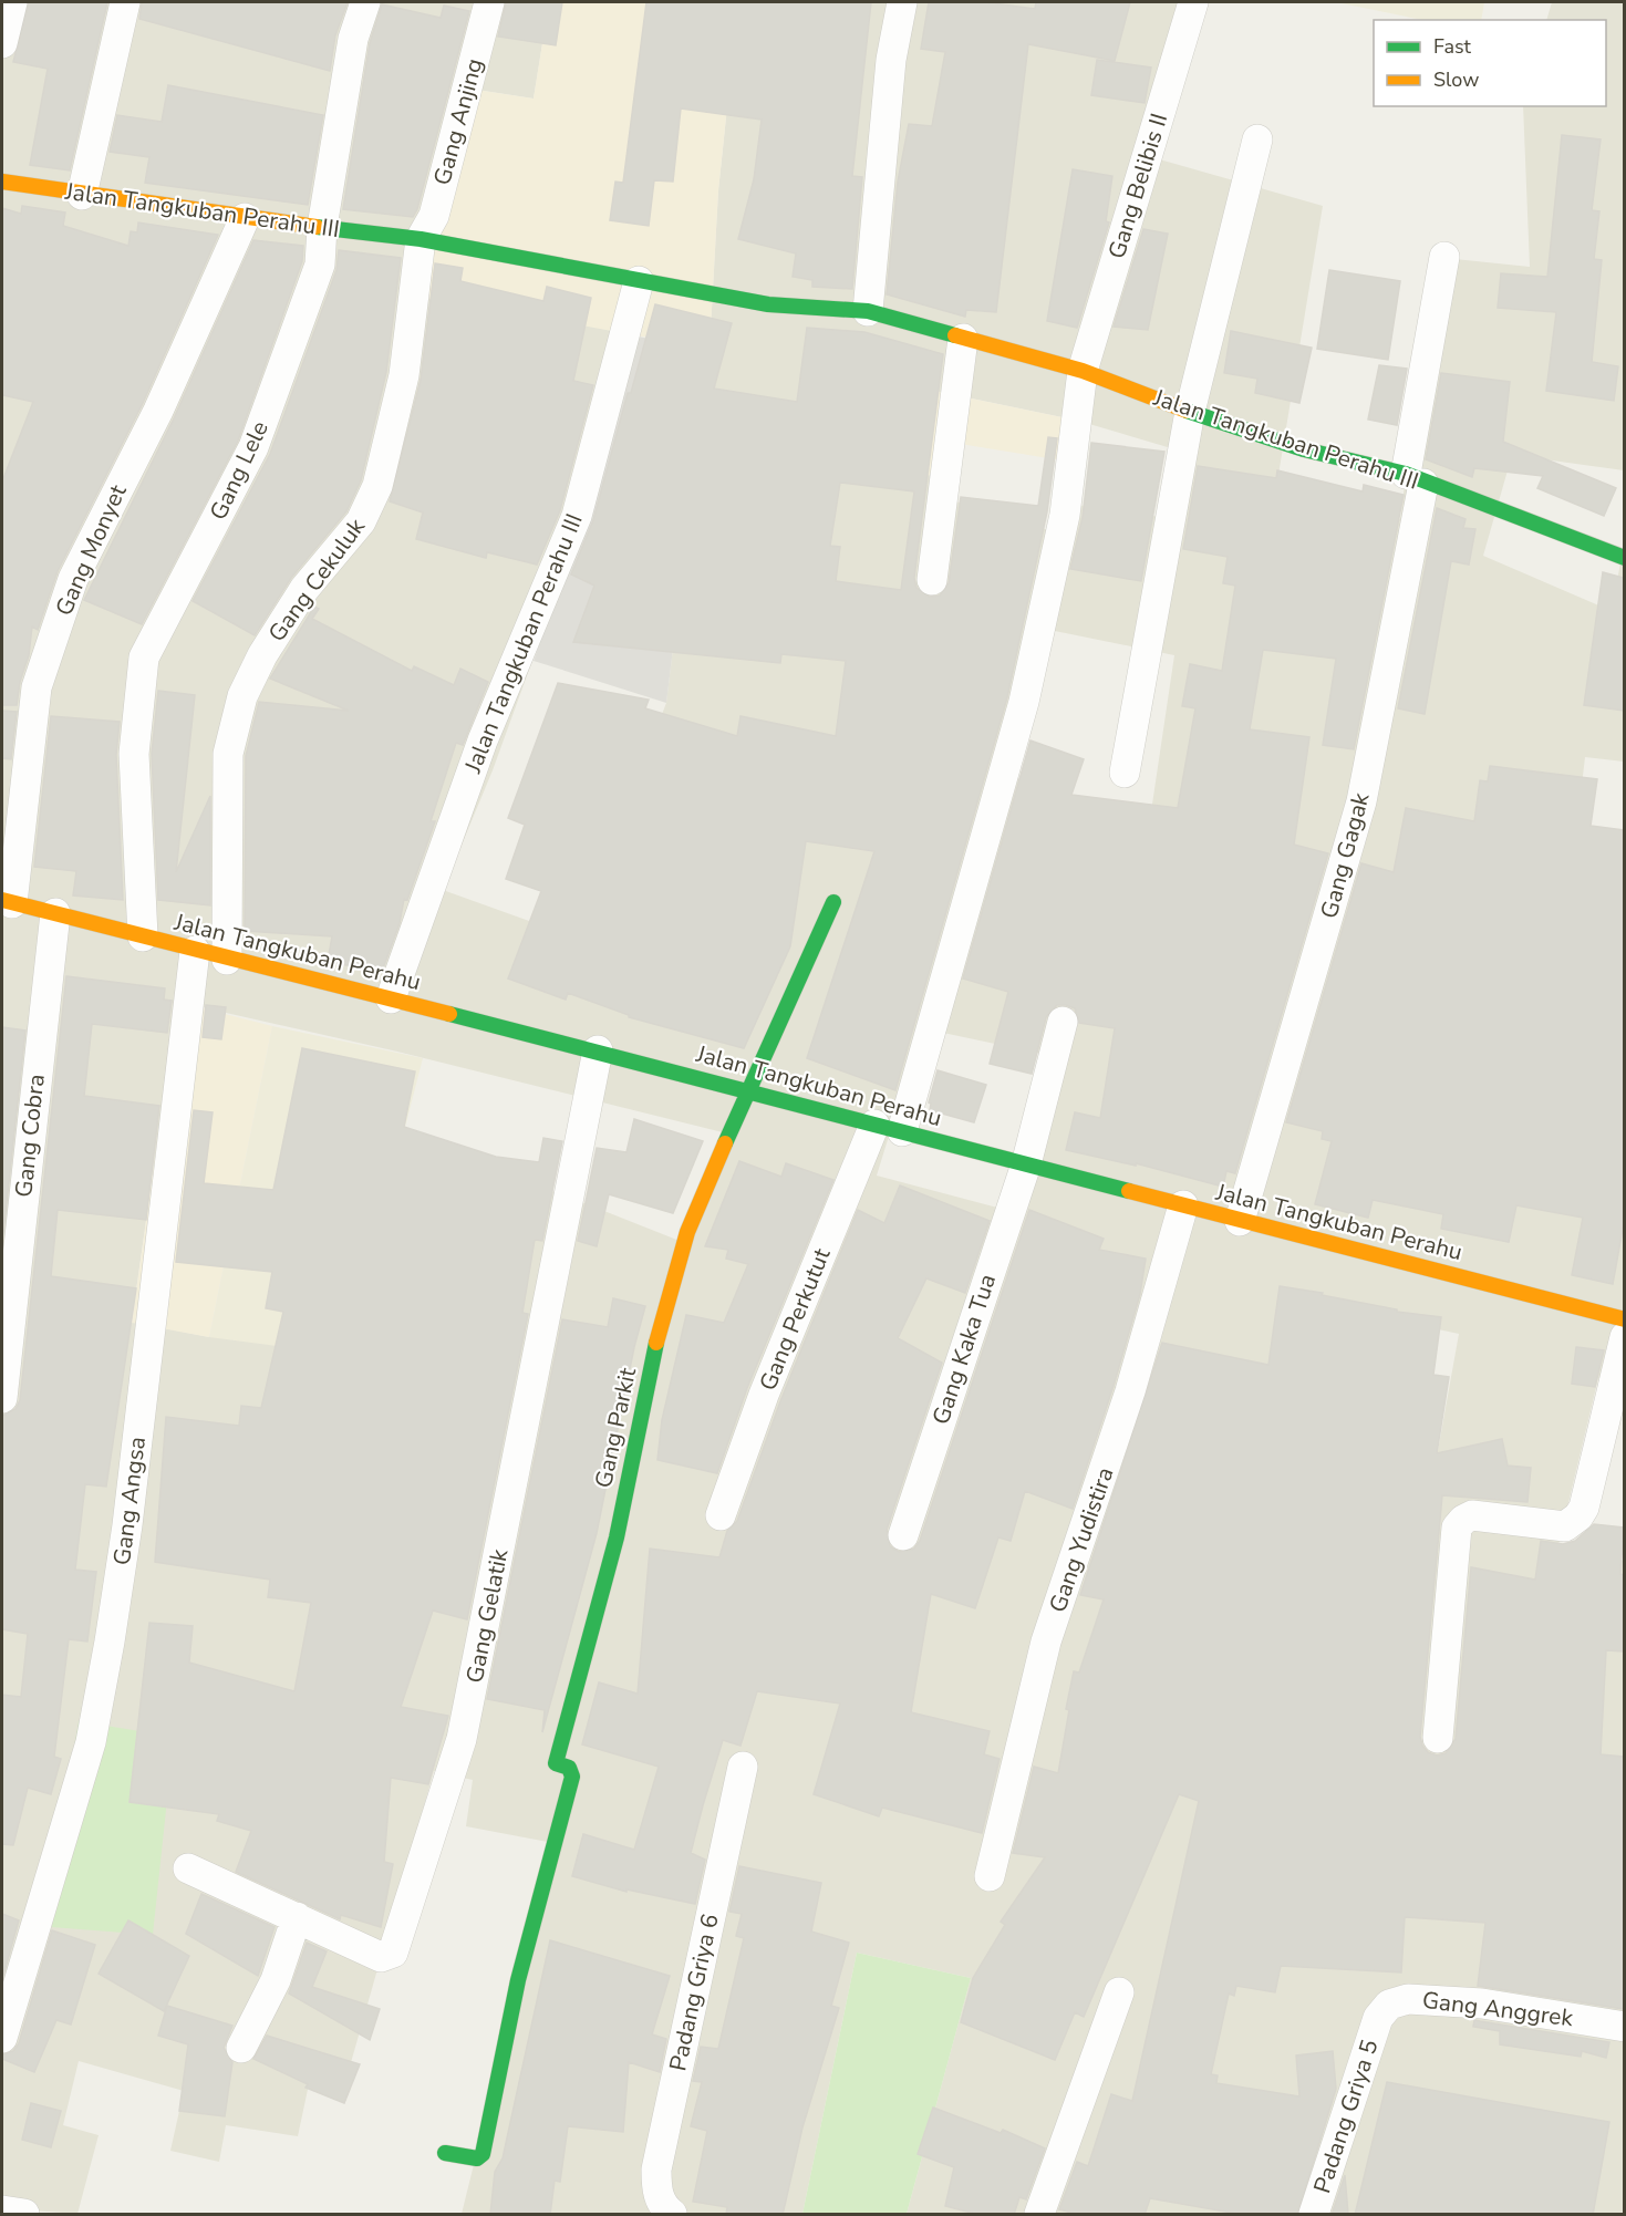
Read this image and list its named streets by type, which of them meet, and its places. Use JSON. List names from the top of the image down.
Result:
{
  "streets": {
    "street": [
      "Gang Anjing",
      "Gang Belibis II",
      "Jalan Tangkuban Perahu III",
      "Gang Lele",
      "Gang Monyet",
      "Gang Cekuluk",
      "Gang Gagak",
      "Jalan Tangkuban Perahu",
      "Gang Cobra",
      "Gang Perkutut",
      "Gang Kaka Tua",
      "Gang Parkit",
      "Gang Angsa",
      "Gang Yudistira",
      "Gang Gelatik",
      "Padang Griya 6",
      "Gang Anggrek",
      "Padang Griya 5"
    ]
  },
  "crossings": [
    ["Gang Anjing", "Jalan Tangkuban Perahu III"],
    ["Gang Anjing", "Gang Cekuluk"],
    ["Gang Belibis II", "Jalan Tangkuban Perahu III"],
    ["Gang Belibis II", "Jalan Tangkuban Perahu"],
    ["Gang Belibis II", "Gang Perkutut"],
    ["Jalan Tangkuban Perahu III", "Gang Lele"],
    ["Jalan Tangkuban Perahu III", "Gang Monyet"],
    ["Jalan Tangkuban Perahu III", "Gang Cekuluk"],
    ["Jalan Tangkuban Perahu III", "Gang Gagak"],
    ["Jalan Tangkuban Perahu III", "Jalan Tangkuban Perahu"],
    ["Gang Lele", "Jalan Tangkuban Perahu"],
    ["Gang Monyet", "Jalan Tangkuban Perahu"],
    ["Gang Cekuluk", "Jalan Tangkuban Perahu"],
    ["Gang Gagak", "Jalan Tangkuban Perahu"],
    ["Jalan Tangkuban Perahu", "Gang Cobra"],
    ["Jalan Tangkuban Perahu", "Gang Perkutut"],
    ["Jalan Tangkuban Perahu", "Gang Kaka Tua"],
    ["Jalan Tangkuban Perahu", "Gang Parkit"],
    ["Jalan Tangkuban Perahu", "Gang Angsa"],
    ["Jalan Tangkuban Perahu", "Gang Yudistira"],
    ["Jalan Tangkuban Perahu", "Gang Gelatik"],
    ["Gang Anggrek", "Padang Griya 5"]
  ],
  "legend": ["Fast", "Slow"]
}
